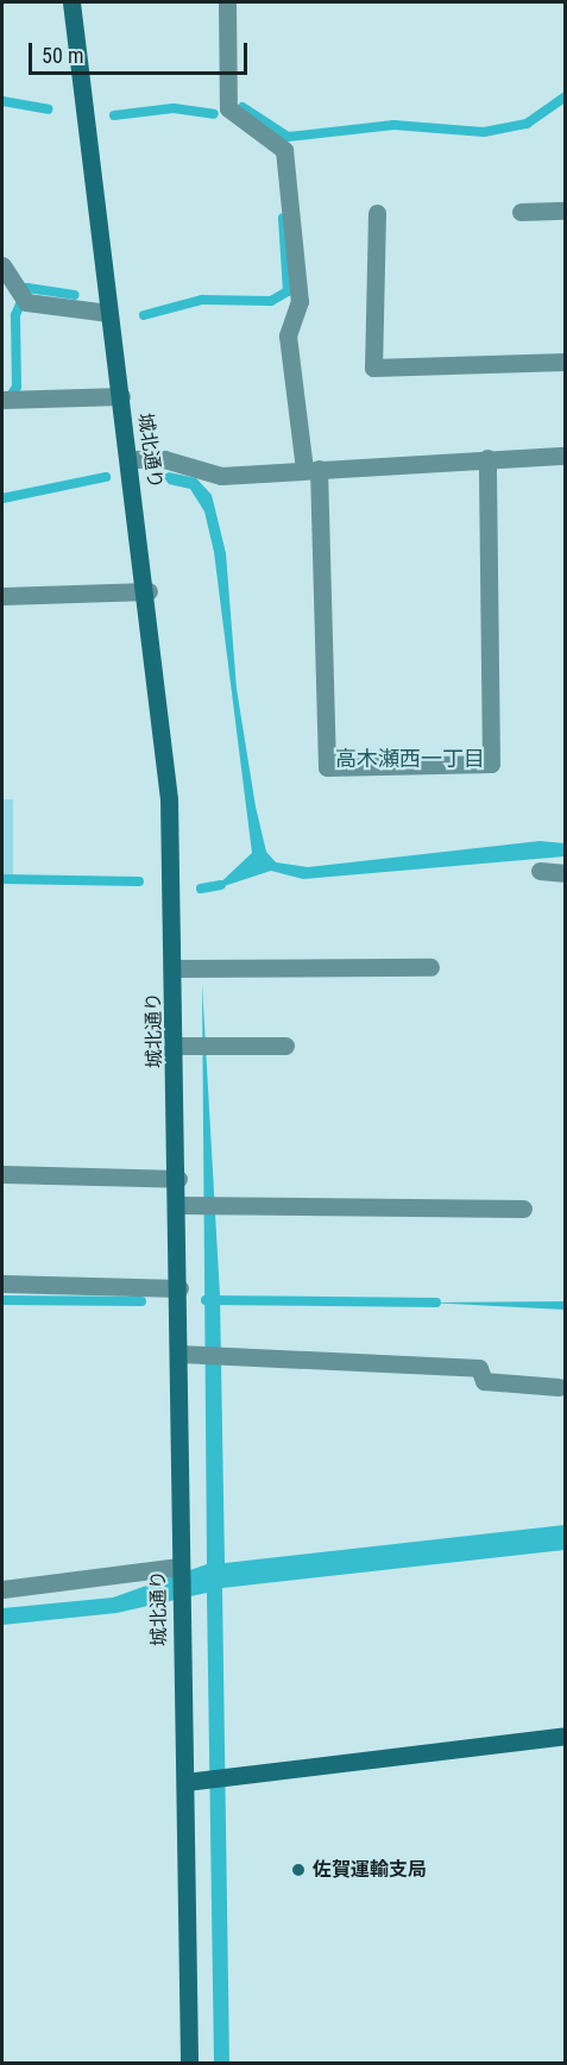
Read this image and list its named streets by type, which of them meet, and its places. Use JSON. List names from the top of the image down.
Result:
{
  "streets": {
    "street": ["城北通り"]
  },
  "districts": ["高木瀬西一丁目"],
  "places": ["佐賀運輸支局"],
  "scale_bar": "50 m"
}
